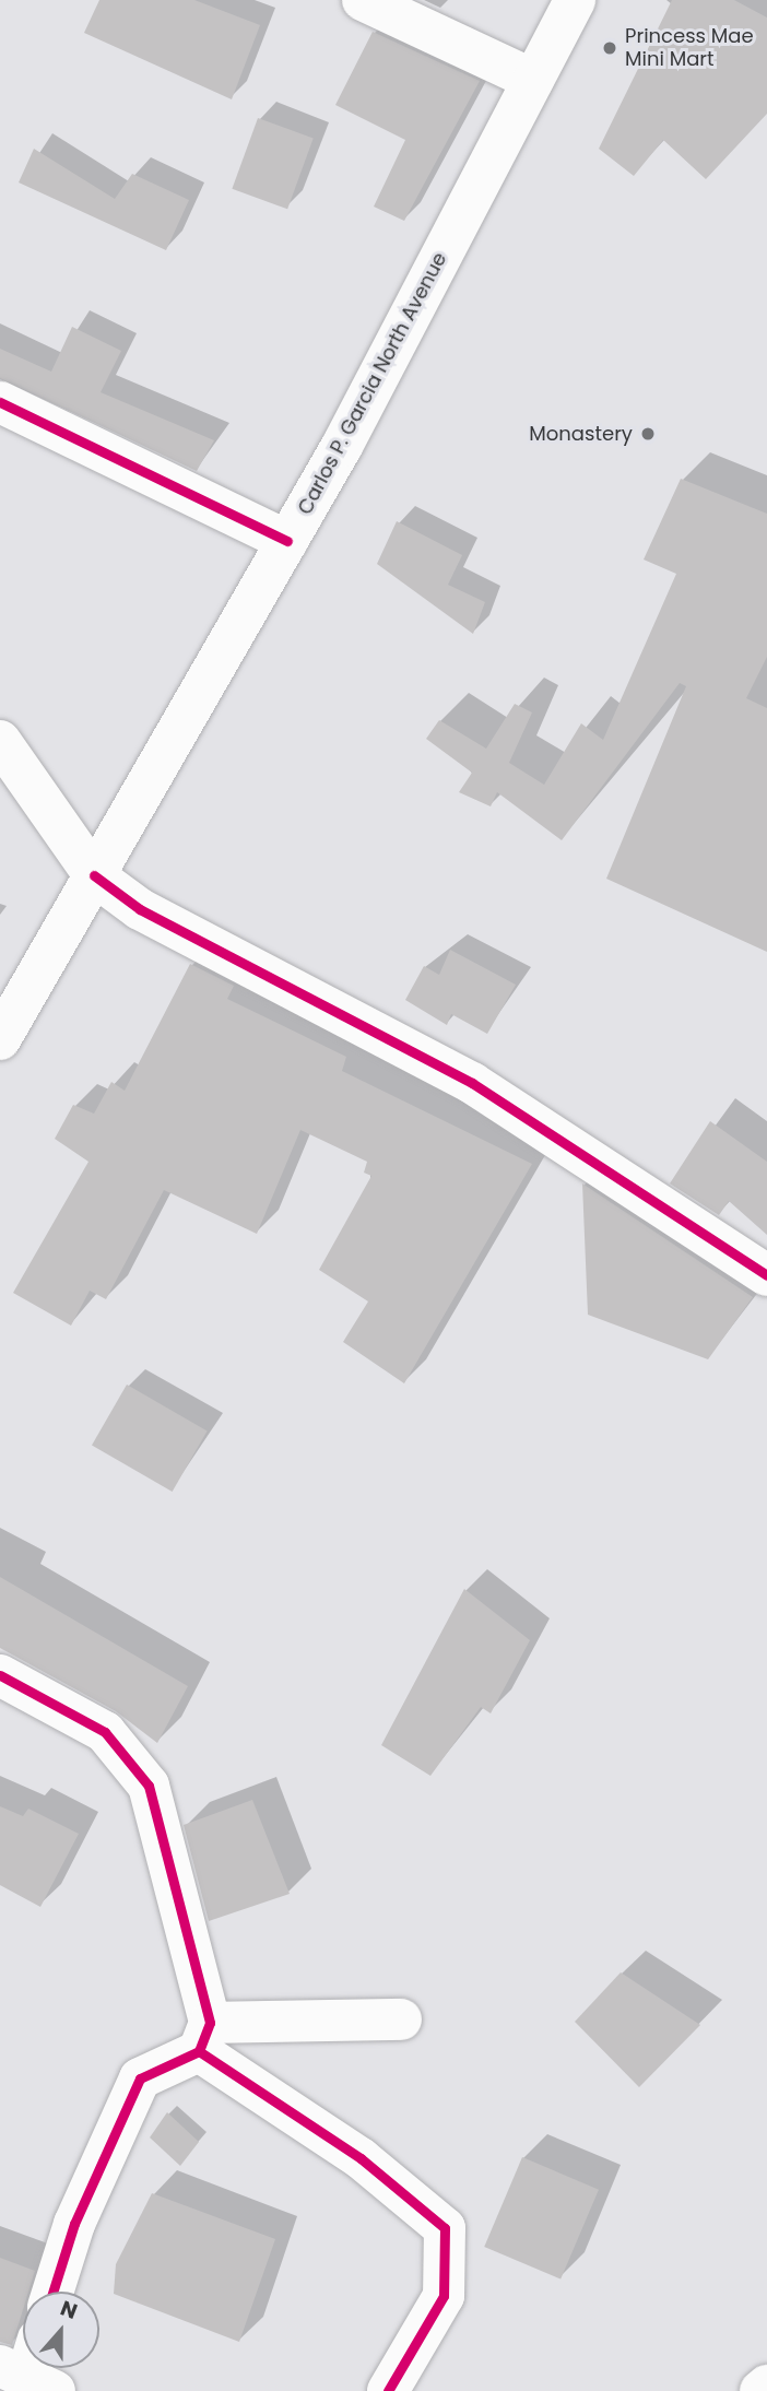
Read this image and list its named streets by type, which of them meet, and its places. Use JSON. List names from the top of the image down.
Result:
{
  "streets": {
    "street": ["Carlos P. Garcia North Avenue"]
  },
  "places": ["Princess Mae Mini Mart", "Monastery"],
  "north": "top"
}
